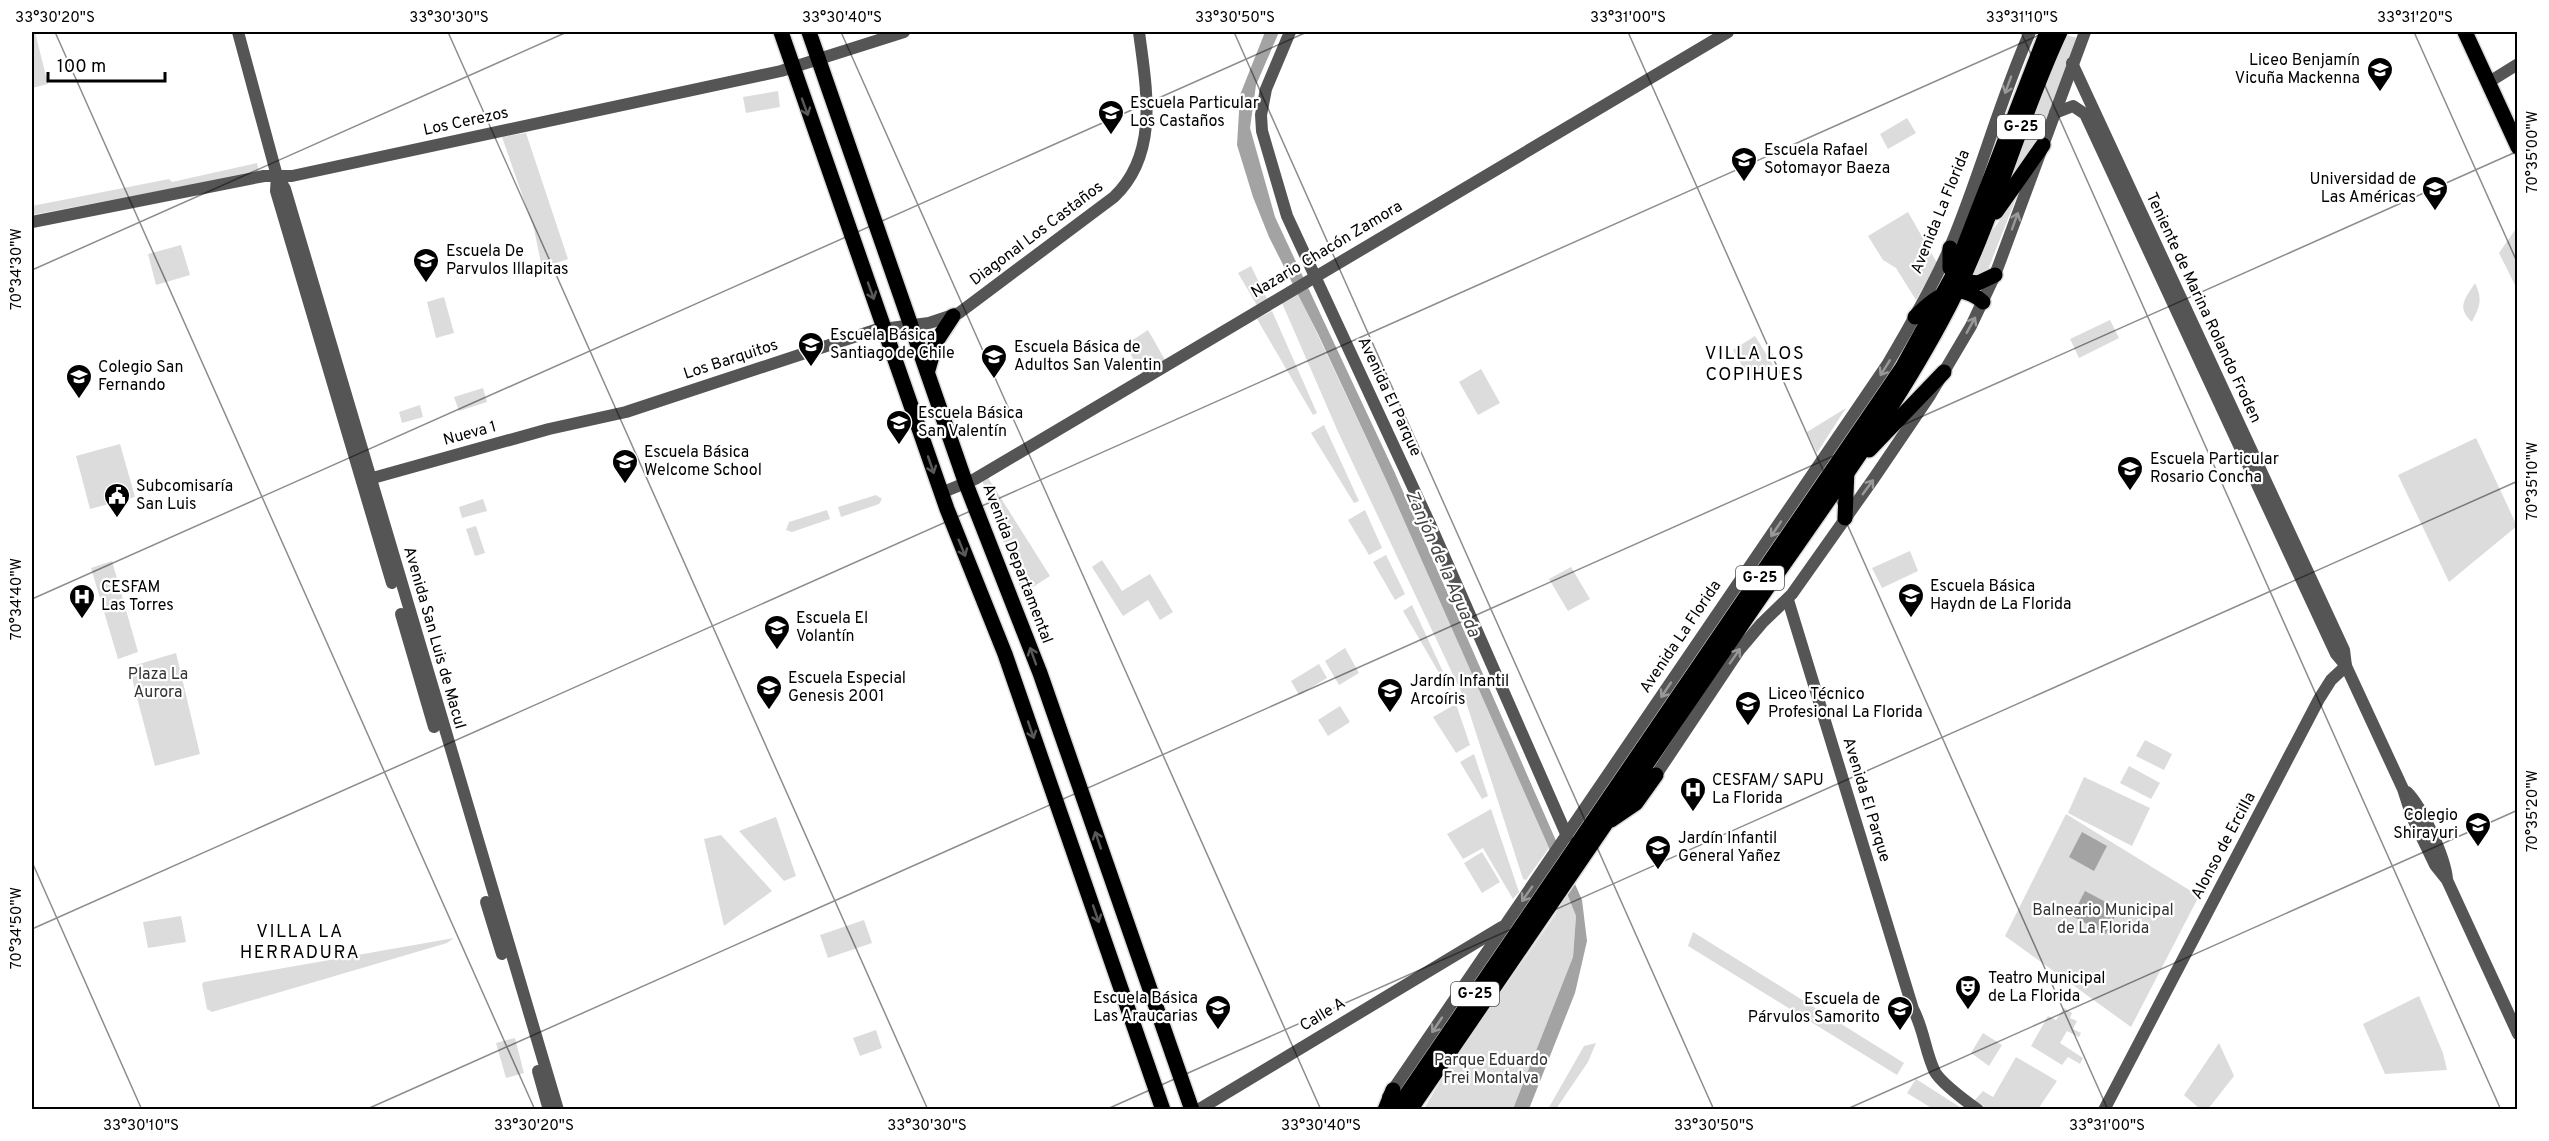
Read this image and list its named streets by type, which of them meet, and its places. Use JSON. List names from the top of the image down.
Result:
{
  "streets": {
    "main road": ["G-25", "Avenida La Florida", "Avenida Departamental"],
    "street": [
      "Los Cerezos",
      "Diagonal Los Castaños",
      "Nazario Chacón Zamora",
      "Teniente de Marina Rolando Froden",
      "Los Barquitos",
      "Avenida El Parque",
      "Nueva 1",
      "Avenida San Luis de Macul",
      "Alonso de Ercilla",
      "Calle A"
    ]
  },
  "crossings": [
    ["Los Cerezos", "Avenida Departamental"],
    ["Los Cerezos", "Avenida San Luis de Macul"],
    ["Avenida La Florida", "Avenida El Parque"],
    ["Avenida La Florida", "Calle A"],
    ["Diagonal Los Castaños", "Los Barquitos"],
    ["Diagonal Los Castaños", "Avenida Departamental"],
    ["Nazario Chacón Zamora", "Avenida El Parque"],
    ["Nazario Chacón Zamora", "Avenida Departamental"],
    ["Teniente de Marina Rolando Froden", "Alonso de Ercilla"],
    ["Los Barquitos", "Nueva 1"],
    ["Nueva 1", "Avenida San Luis de Macul"]
  ],
  "districts": ["VILLA LOS COPIHUES", "VILLA LA HERRADURA"],
  "water": ["Zanjón de la Aguada"],
  "parks": ["Plaza La Aurora", "Balneario Municipal de La Florida", "Parque Eduardo Frei Montalva"],
  "places": {
    "school or university": [
      "Liceo Benjamín Vicuña Mackenna",
      "Escuela Particular Los Castaños",
      "Escuela Rafael Sotomayor Baeza",
      "Universidad de Las Américas",
      "Escuela De Parvulos Illapitas",
      "Escuela Básica Santiago de Chile",
      "Escuela Básica de Adultos San Valentin",
      "Colegio San Fernando",
      "Escuela Básica San Valentín",
      "Escuela Básica Welcome School",
      "Escuela Particular Rosario Concha",
      "Escuela Básica Haydn de La Florida",
      "Escuela El Volantín",
      "Escuela Especial Genesis 2001",
      "Jardín Infantil Arcoíris",
      "Liceo Técnico Profesional La Florida",
      "Colegio Shirayuri",
      "Jardín Infantil General Yañez",
      "Escuela Básica Las Araucarias",
      "Escuela de Párvulos Samorito"
    ],
    "public building": ["Subcomisaría San Luis"],
    "hospital": ["CESFAM Las Torres", "CESFAM/ SAPU La Florida"],
    "theatre": ["Teatro Municipal de La Florida"]
  },
  "scale_bar": "100 m",
  "coordinates": [
    "33°30'20\"S",
    "33°30'30\"S",
    "33°30'40\"S",
    "33°30'50\"S",
    "33°31'00\"S",
    "33°31'10\"S",
    "33°31'20\"S",
    "70°35'00\"W",
    "70°34'30\"W",
    "70°35'10\"W",
    "70°34'40\"W",
    "70°35'20\"W",
    "70°34'50\"W",
    "33°30'10\"S"
  ]
}
